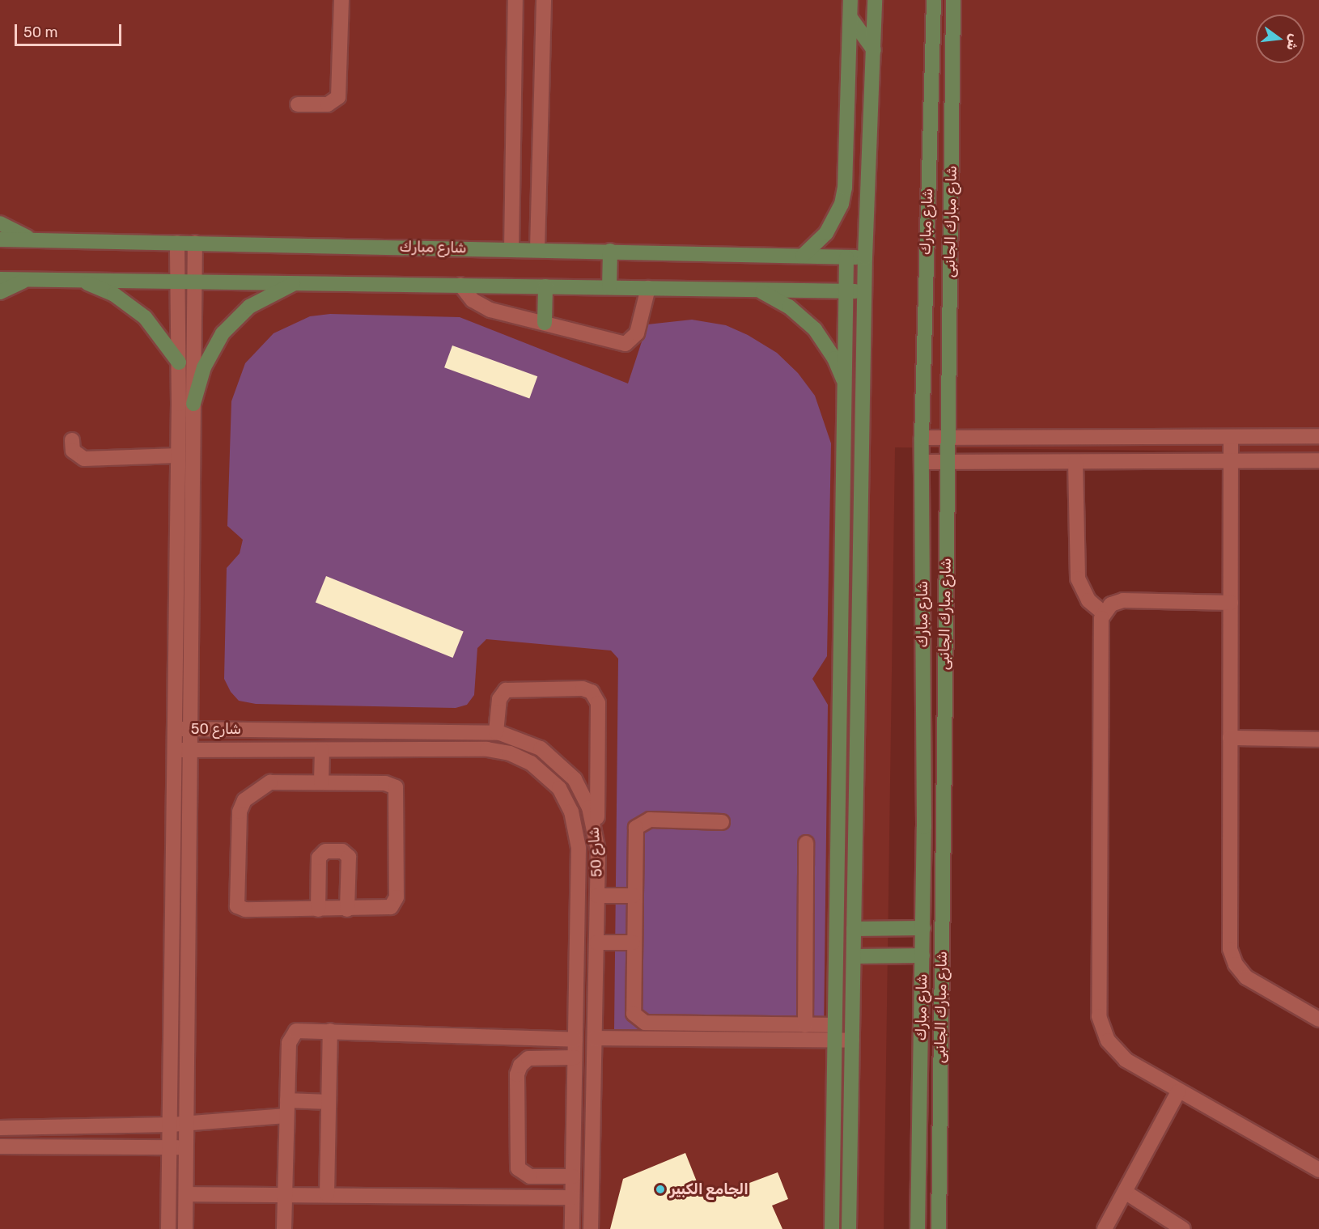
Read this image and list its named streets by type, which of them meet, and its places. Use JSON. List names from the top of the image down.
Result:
{
  "streets": {
    "main road": ["شارع مبارك", "شارع مبارك الجانبى"],
    "street": ["شارع 50"]
  },
  "places": ["الجامع الكبير"],
  "scale_bar": "50 m",
  "north": "right"
}
